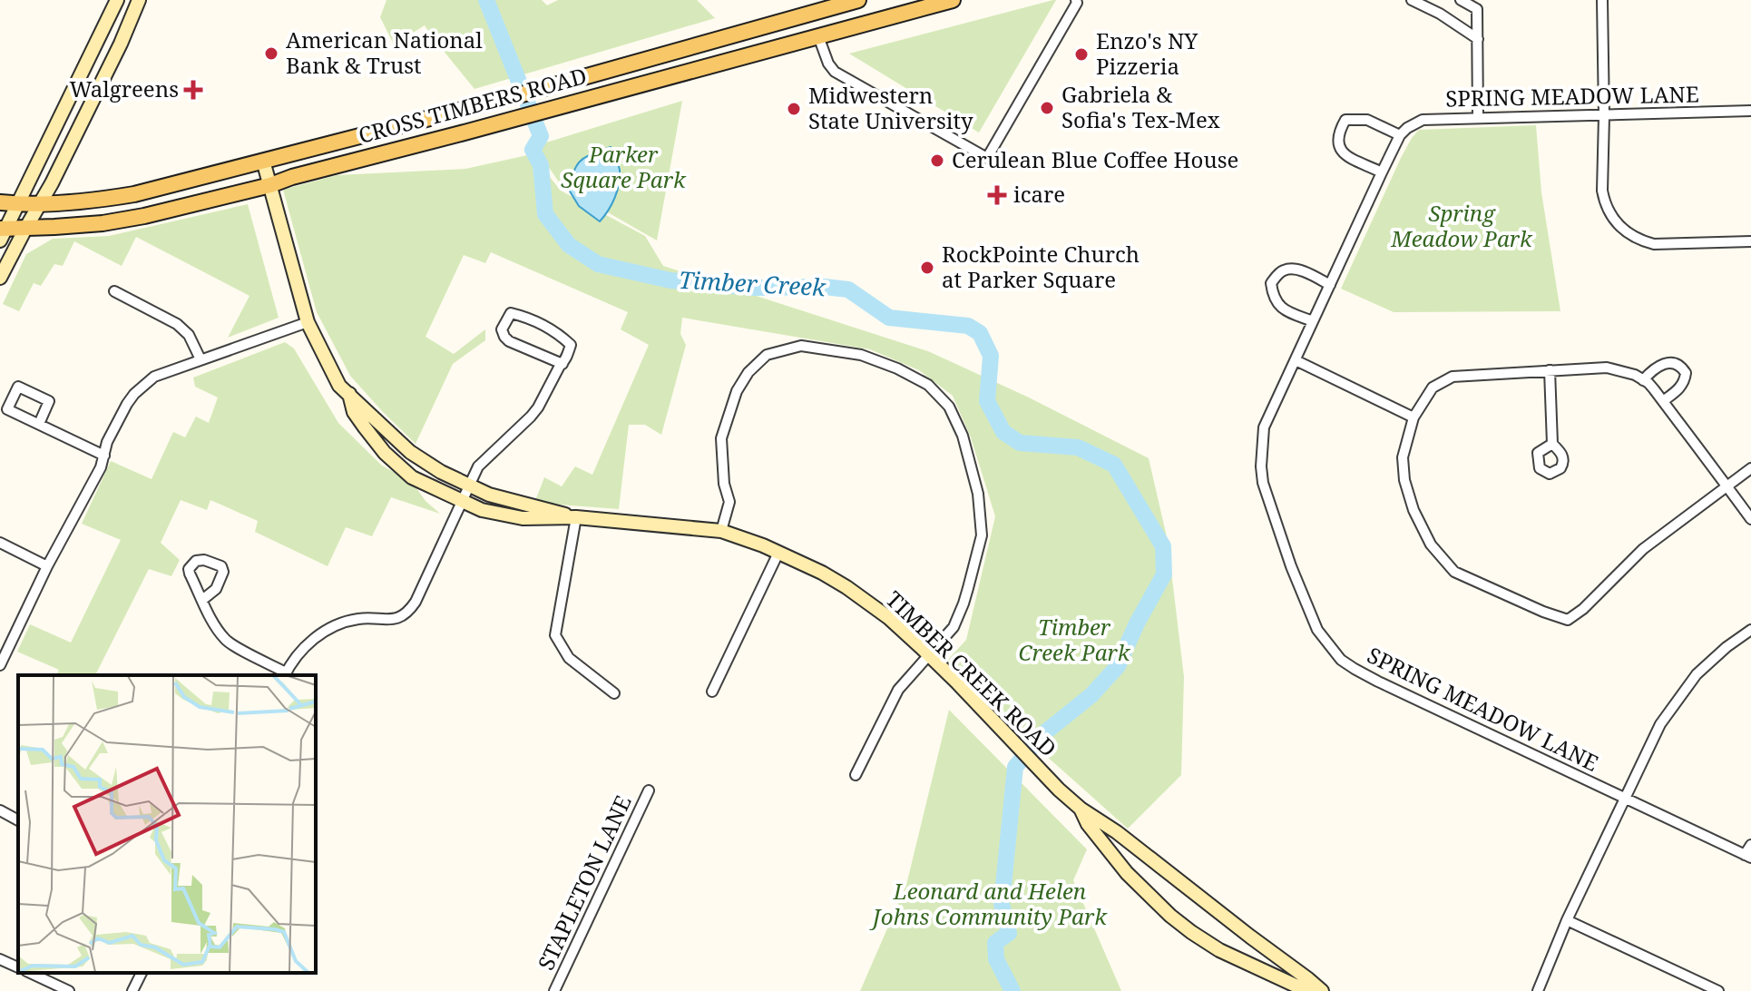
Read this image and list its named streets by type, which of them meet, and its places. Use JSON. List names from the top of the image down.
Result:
{
  "streets": {
    "main road": ["CROSS TIMBERS ROAD"],
    "street": ["SPRING MEADOW LANE", "TIMBER CREEK ROAD", "STAPLETON LANE"]
  },
  "crossings": [
    ["CROSS TIMBERS ROAD", "TIMBER CREEK ROAD"]
  ],
  "water": ["Timber Creek"],
  "parks": [
    "Parker Square Park",
    "Spring Meadow Park",
    "Timber Creek Park",
    "Leonard and Helen Johns Community Park"
  ],
  "places": {
    "other": [
      "American National Bank & Trust",
      "Enzo's NY Pizzeria",
      "Gabriela & Sofia's Tex-Mex",
      "Midwestern State University",
      "Cerulean Blue Coffee House",
      "RockPointe Church at Parker Square"
    ],
    "health": ["Walgreens", "icare"]
  }
}
